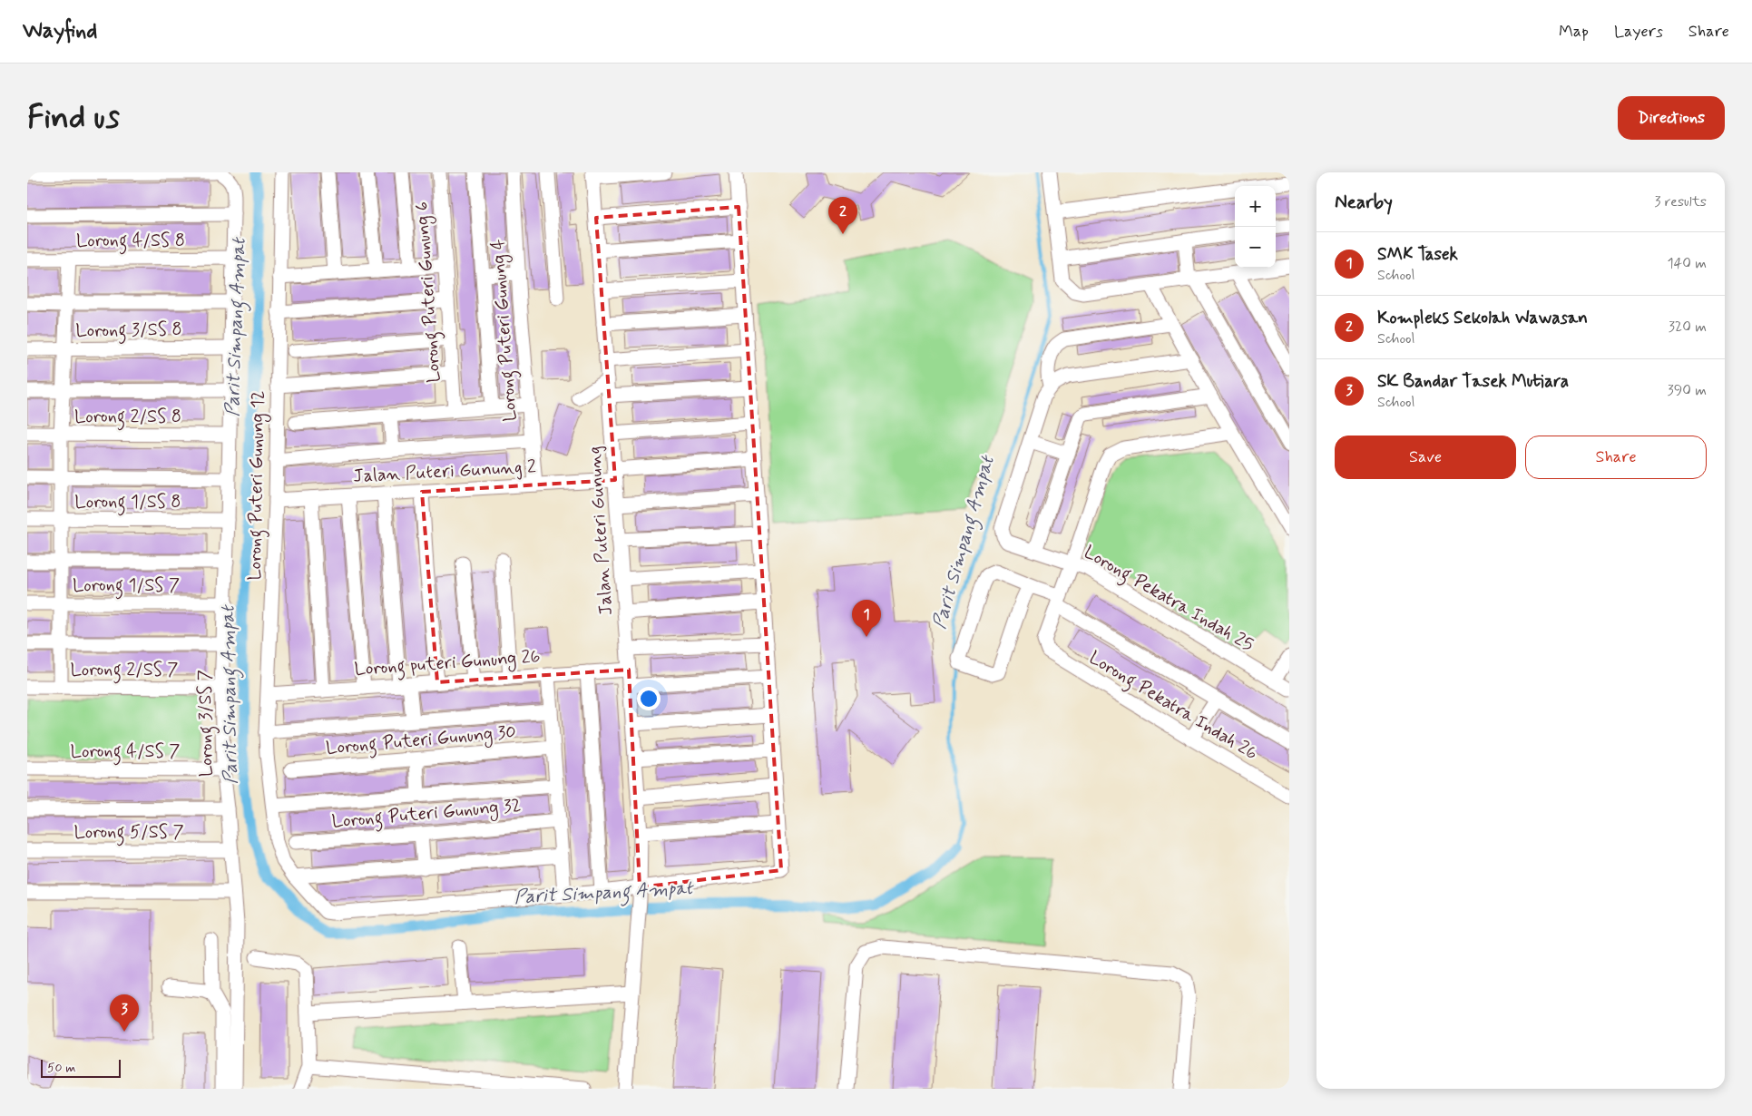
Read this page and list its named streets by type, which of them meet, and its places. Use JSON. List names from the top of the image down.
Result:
{
  "streets": {
    "street": [
      "Lorong 4/SS 8",
      "Lorong Puteri Gunung 6",
      "Lorong 3/SS 8",
      "Lorong Puteri Gunung 4",
      "Lorong 2/SS 8",
      "Jalan Puteri Gunung 2",
      "Lorong Puteri Gunung 12",
      "Lorong 1/SS 8",
      "Jalan Puteri Gunung",
      "Lorong 1/SS 7",
      "Lorong Pekatra Indah 25",
      "Lorong puteri Gunung 26",
      "Lorong 2/SS 7",
      "Lorong Pekatra Indah 26",
      "Lorong 3/SS 7",
      "Lorong Puteri Gunung 30",
      "Lorong 4/SS 7",
      "Lorong Puteri Gunung 32",
      "Lorong 5/SS 7"
    ]
  },
  "crossings": [
    ["Lorong 4/SS 8", "Lorong 3/SS 7"],
    ["Lorong 3/SS 8", "Lorong 3/SS 7"],
    ["Lorong Puteri Gunung 4", "Jalan Puteri Gunung 2"],
    ["Lorong 2/SS 8", "Lorong 3/SS 7"],
    ["Jalan Puteri Gunung 2", "Lorong Puteri Gunung 12"],
    ["Jalan Puteri Gunung 2", "Jalan Puteri Gunung"],
    ["Lorong Puteri Gunung 12", "Jalan Puteri Gunung"],
    ["Lorong Puteri Gunung 12", "Lorong puteri Gunung 26"],
    ["Lorong 1/SS 8", "Lorong 3/SS 7"],
    ["Jalan Puteri Gunung", "Lorong puteri Gunung 26"],
    ["Lorong 1/SS 7", "Lorong 3/SS 7"],
    ["Lorong 2/SS 7", "Lorong 3/SS 7"],
    ["Lorong 3/SS 7", "Lorong 4/SS 7"],
    ["Lorong 3/SS 7", "Lorong 5/SS 7"]
  ],
  "water": ["Parit Simpang Ampat"],
  "scale_bar": "50 m",
  "page": {
    "header": "Wayfind",
    "nav": ["Map", "Layers", "Share"],
    "buttons": [
      "Directions",
      ["Save", "Share"]
    ],
    "title": "Find us",
    "heading": ["Nearby", "3 results"],
    "map_buttons": ["+", "−"],
    "pins": ["2", "1", "3"],
    "list": [
      {
        "mark": "1",
        "name": "SMK Tasek",
        "note": "School",
        "value": "140 m"
      },
      {
        "mark": "2",
        "name": "Kompleks Sekolah Wawasan",
        "note": "School",
        "value": "320 m"
      },
      {
        "mark": "3",
        "name": "SK Bandar Tasek Mutiara",
        "note": "School",
        "value": "390 m"
      }
    ],
    "scale": "50 m"
  }
}
